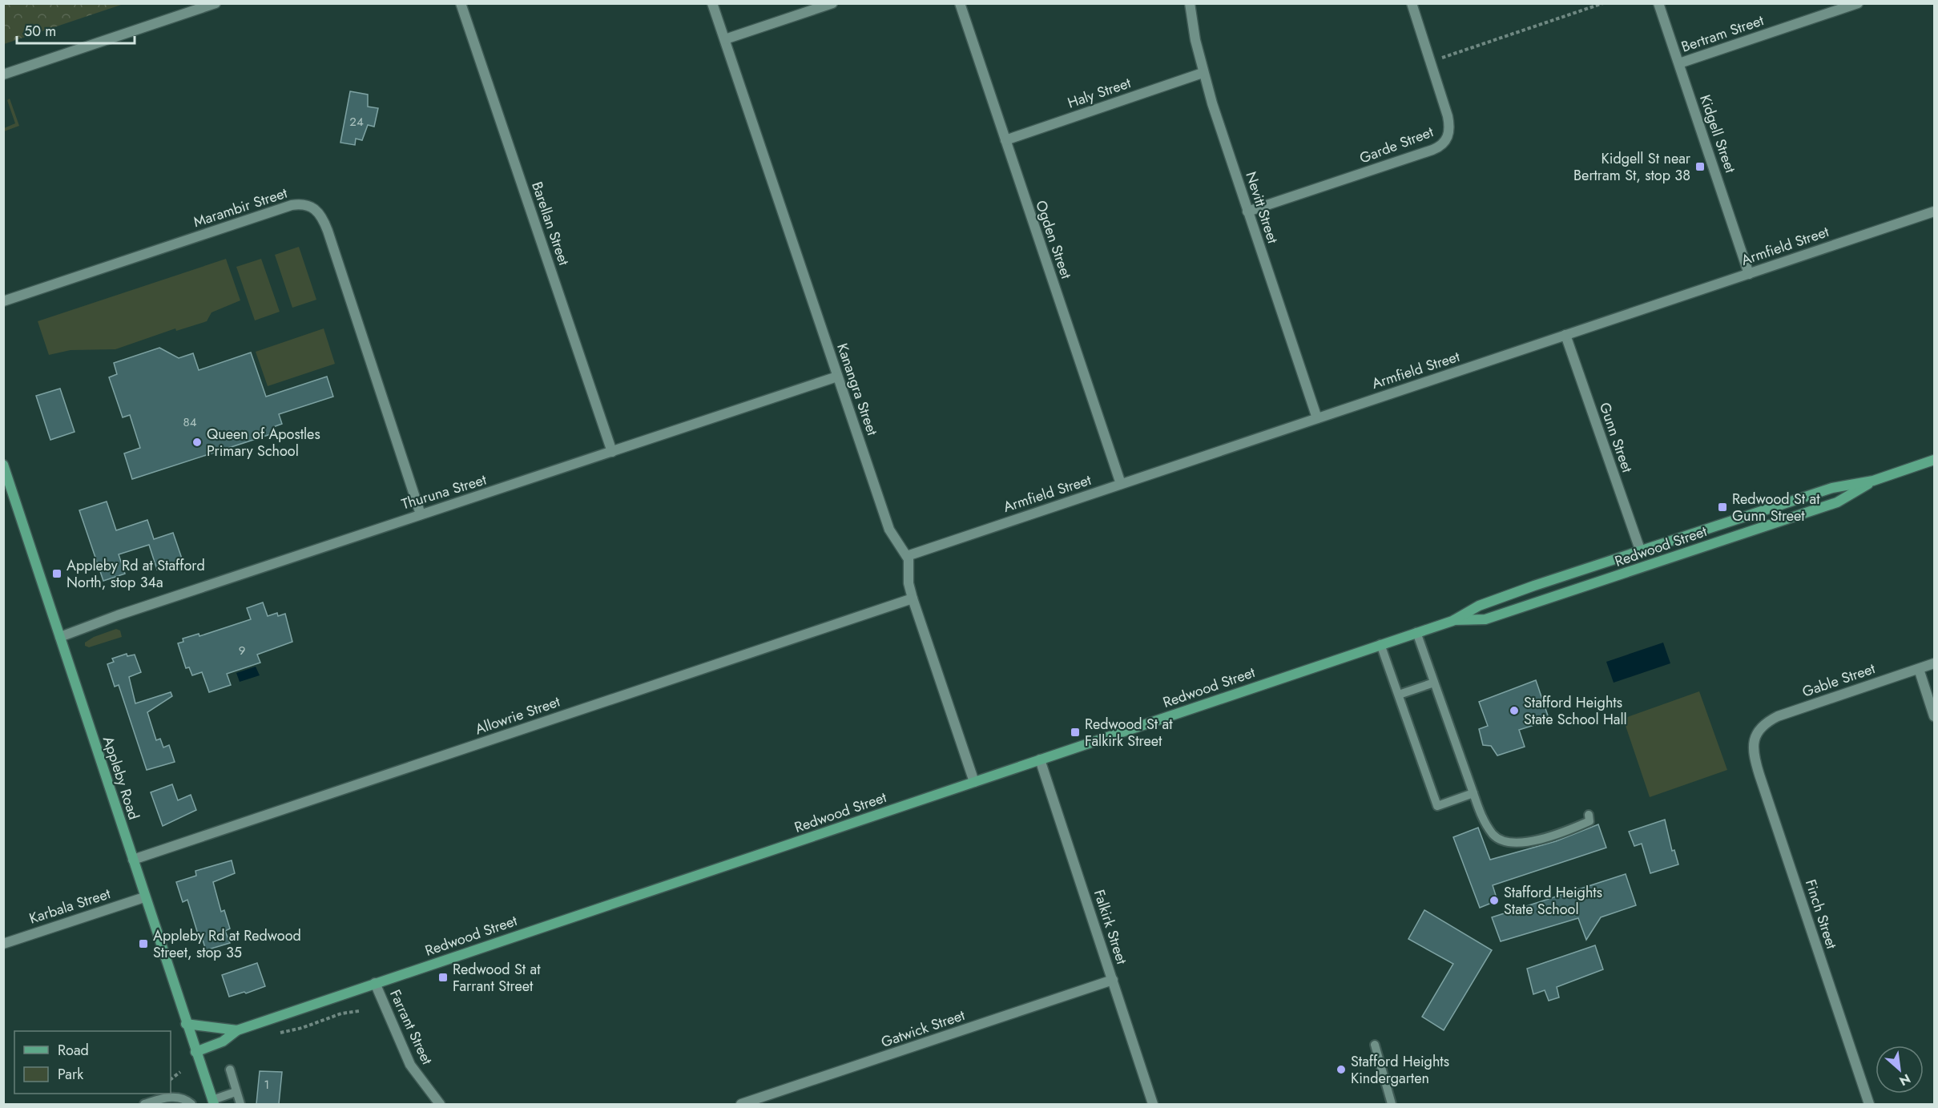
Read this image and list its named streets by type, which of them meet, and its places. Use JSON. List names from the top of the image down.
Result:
{
  "streets": {
    "street": [
      "Bertram Street",
      "Haly Street",
      "Kidgell Street",
      "Garde Street",
      "Marambir Street",
      "Nevitt Street",
      "Barellan Street",
      "Ogden Street",
      "Armfield Street",
      "Kanangra Street",
      "Gunn Street",
      "Thuruna Street",
      "Redwood Street",
      "Gable Street",
      "Allowrie Street",
      "Appleby Road",
      "Karbala Street",
      "Finch Street",
      "Falkirk Street",
      "Farrant Street",
      "Gatwick Street"
    ]
  },
  "crossings": [
    ["Bertram Street", "Kidgell Street"],
    ["Haly Street", "Nevitt Street"],
    ["Haly Street", "Ogden Street"],
    ["Kidgell Street", "Armfield Street"],
    ["Garde Street", "Nevitt Street"],
    ["Marambir Street", "Thuruna Street"],
    ["Nevitt Street", "Armfield Street"],
    ["Barellan Street", "Thuruna Street"],
    ["Ogden Street", "Armfield Street"],
    ["Armfield Street", "Kanangra Street"],
    ["Armfield Street", "Gunn Street"],
    ["Kanangra Street", "Thuruna Street"],
    ["Gunn Street", "Redwood Street"],
    ["Thuruna Street", "Appleby Road"],
    ["Redwood Street", "Appleby Road"],
    ["Redwood Street", "Falkirk Street"],
    ["Redwood Street", "Farrant Street"],
    ["Gable Street", "Finch Street"],
    ["Allowrie Street", "Appleby Road"],
    ["Appleby Road", "Karbala Street"],
    ["Falkirk Street", "Gatwick Street"]
  ],
  "places": {
    "transit": [
      "Kidgell St near Bertram St, stop 38",
      "Redwood St at Gunn Street",
      "Appleby Rd at Stafford North, stop 34a",
      "Redwood St at Falkirk Street",
      "Appleby Rd at Redwood Street, stop 35",
      "Redwood St at Farrant Street"
    ],
    "other": [
      "Queen of Apostles Primary School",
      "Stafford Heights State School Hall",
      "Stafford Heights State School",
      "Stafford Heights Kindergarten"
    ]
  },
  "house_numbers": [
    "24",
    "84",
    "9",
    "1"
  ],
  "legend": ["Road", "Park"],
  "scale_bar": "50 m",
  "north": "bottom right"
}
